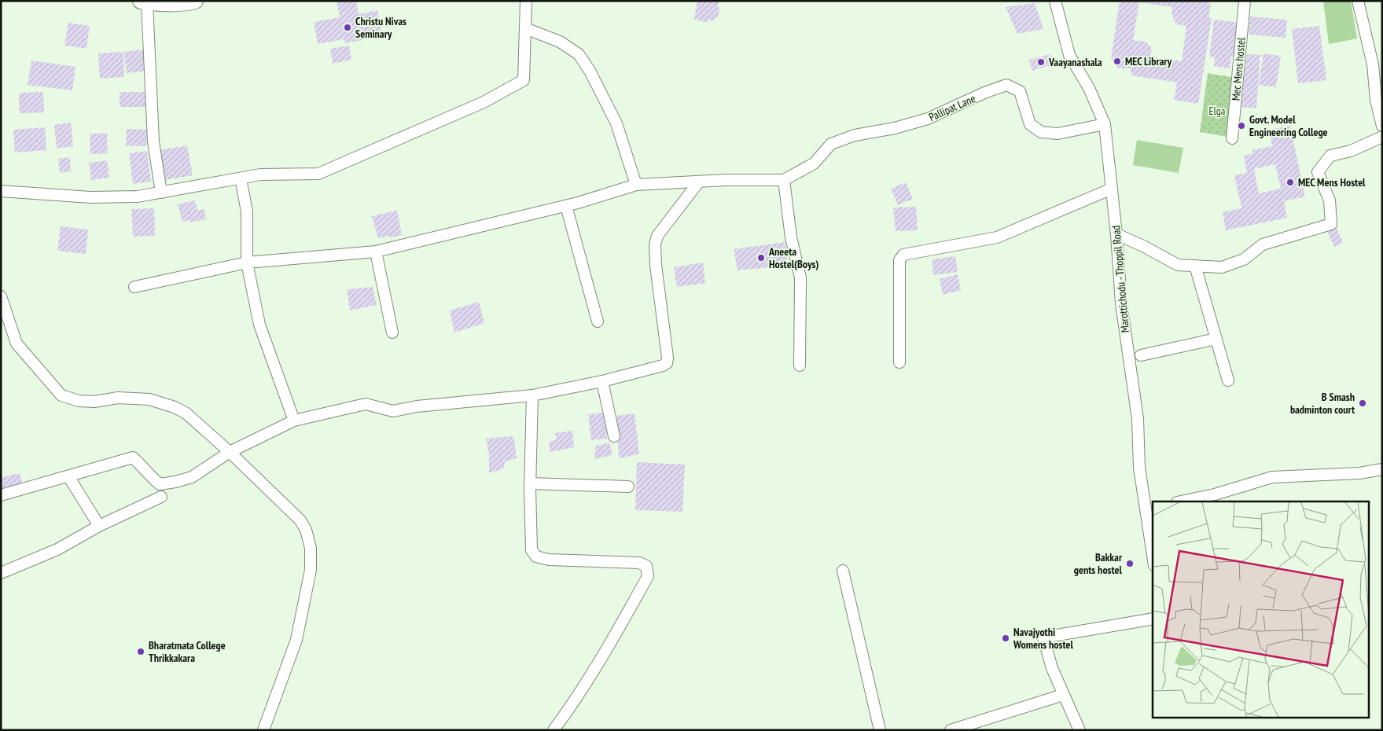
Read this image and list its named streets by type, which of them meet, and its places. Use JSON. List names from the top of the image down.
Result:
{
  "streets": {
    "street": ["Mec Mens hostel", "Pallipat Lane", "Marottichodu - Thoppil Road"]
  },
  "crossings": [
    ["Pallipat Lane", "Marottichodu - Thoppil Road"]
  ],
  "parks": ["Elga"],
  "places": [
    "Christu Nivas Seminary",
    "MEC Library",
    "Vaayanashala",
    "Govt. Model Engineering College",
    "MEC Mens Hostel",
    "Aneeta Hostel(Boys)",
    "B Smash badminton court",
    "Bakkar gents hostel",
    "Navajyothi Womens hostel",
    "Bharatmata College Thrikkakara"
  ]
}
